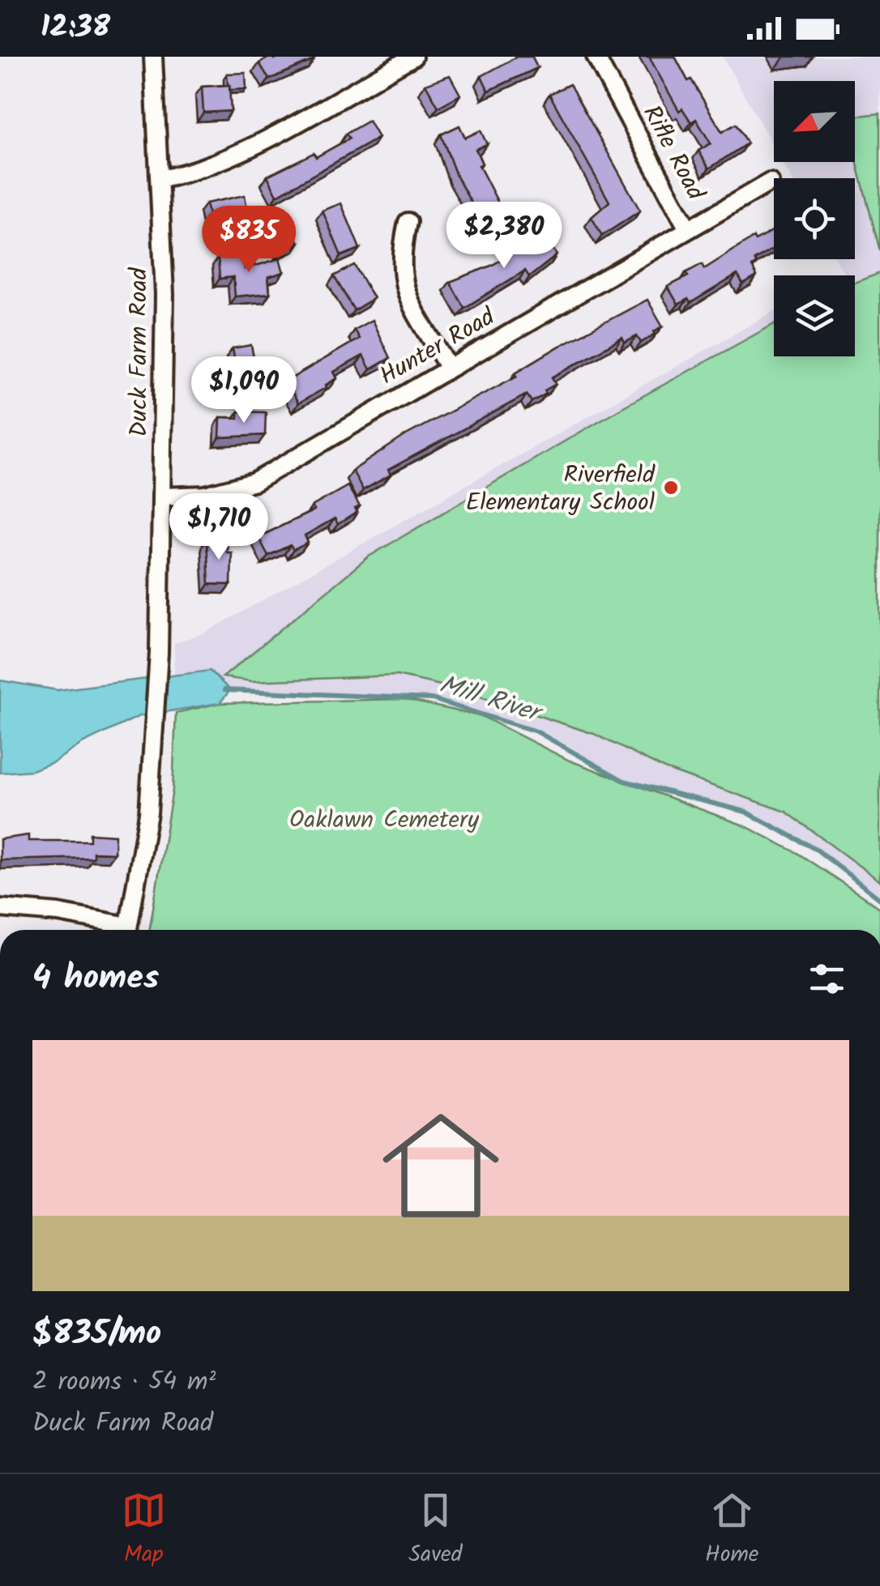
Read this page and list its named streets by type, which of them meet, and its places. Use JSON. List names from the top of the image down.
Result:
{
  "streets": {
    "street": ["Rifle Road", "Hunter Road", "Duck Farm Road"]
  },
  "crossings": [
    ["Rifle Road", "Hunter Road"],
    ["Hunter Road", "Duck Farm Road"]
  ],
  "water": ["Mill River"],
  "parks": ["Oaklawn Cemetery"],
  "places": ["Riverfield Elementary School"],
  "north": "bottom left",
  "page": {
    "status": "12:38",
    "price": [
      "$2,380",
      "$835",
      "$1,090",
      "$1,710"
    ],
    "heading": "4 homes",
    "list": [
      {
        "name": "$835/mo",
        "note": "2 rooms · 54 m² · Duck Farm Road"
      }
    ],
    "tabs": ["Map", "Saved", "Home"]
  }
}
